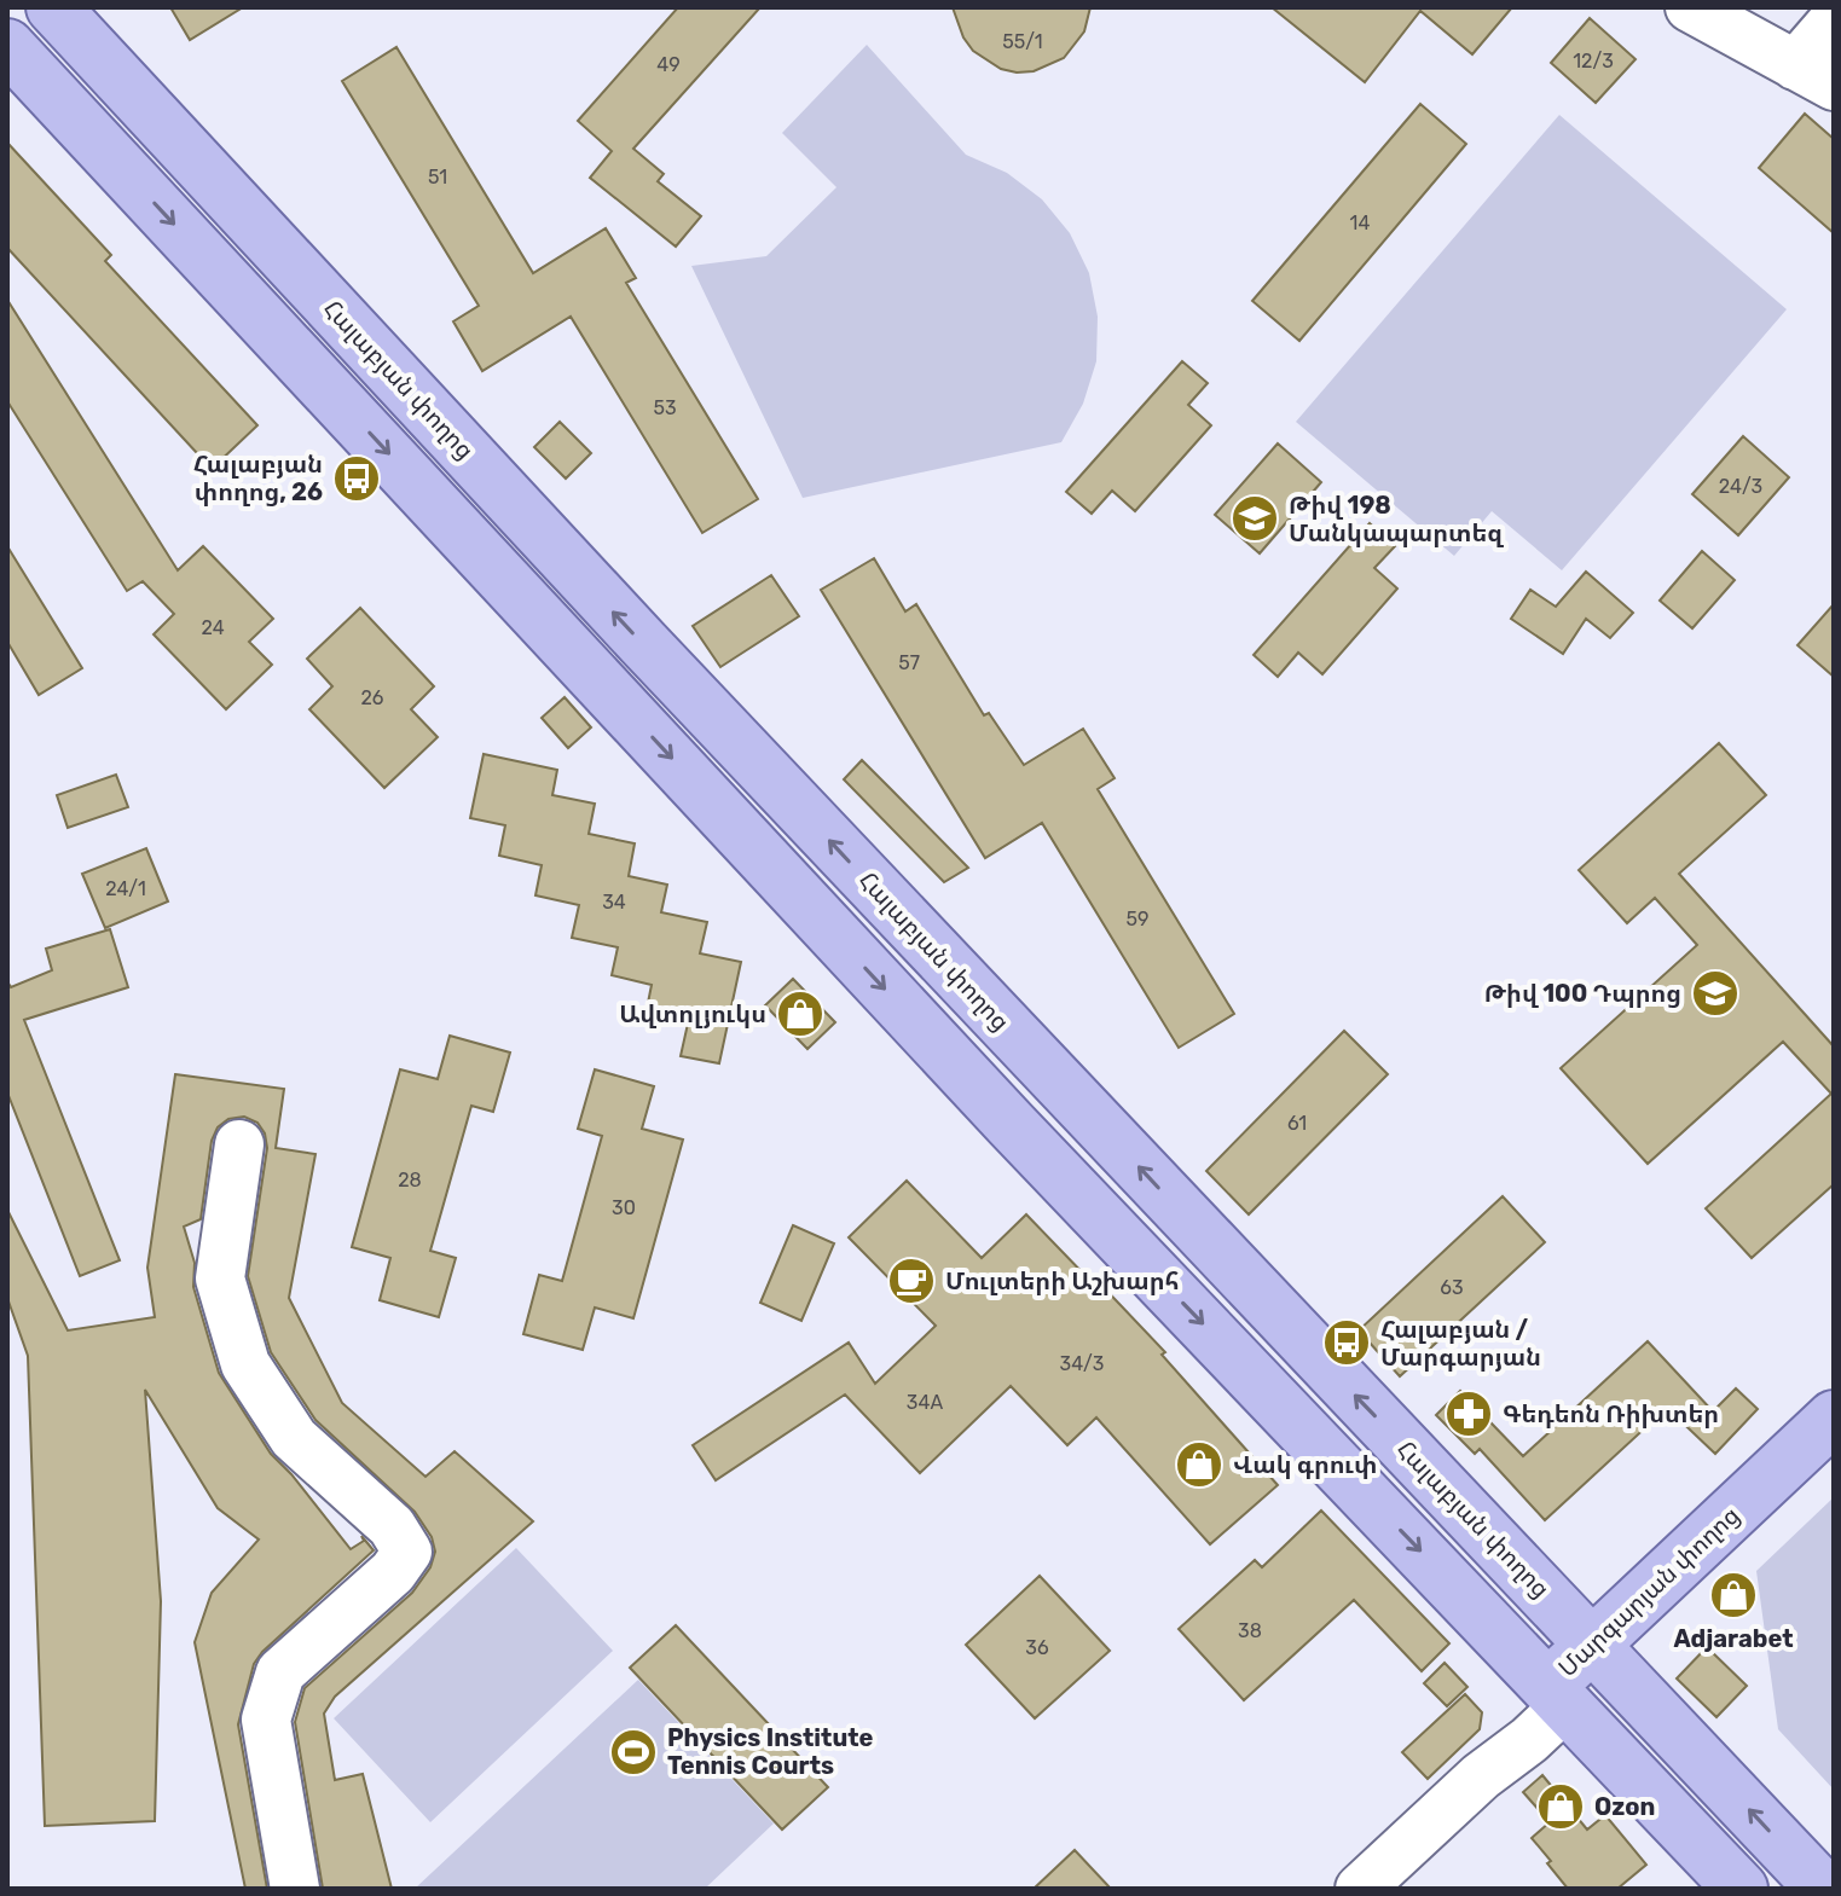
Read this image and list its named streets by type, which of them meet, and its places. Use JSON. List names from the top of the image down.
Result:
{
  "streets": {
    "main road": ["Հալաբյան փողոց", "Մարգարյան փողոց"]
  },
  "crossings": [
    ["Հալաբյան փողոց", "Մարգարյան փողոց"]
  ],
  "places": {
    "bus stop": ["Հալաբյան փողոց, 26", "Հալաբյան / Մարգարյան"],
    "school or university": ["Թիվ 198 Մանկապարտեզ", "Թիվ 100 Դպրոց"],
    "shop": [
      "Ավտոլյուկս",
      "Վակ գրուփ",
      "Adjarabet",
      "Ozon"
    ],
    "cafe": ["Մուլտերի Աշխարհ"],
    "pharmacy": ["Գեդեոն Ռիխտեր"],
    "sports": ["Physics Institute Tennis Courts"]
  },
  "house_numbers": [
    "55/1",
    "12/3",
    "49",
    "51",
    "14",
    "53",
    "24/3",
    "24",
    "57",
    "26",
    "24/1",
    "34",
    "59",
    "61",
    "28",
    "30",
    "63",
    "34/3",
    "34A",
    "38",
    "36"
  ]
}
